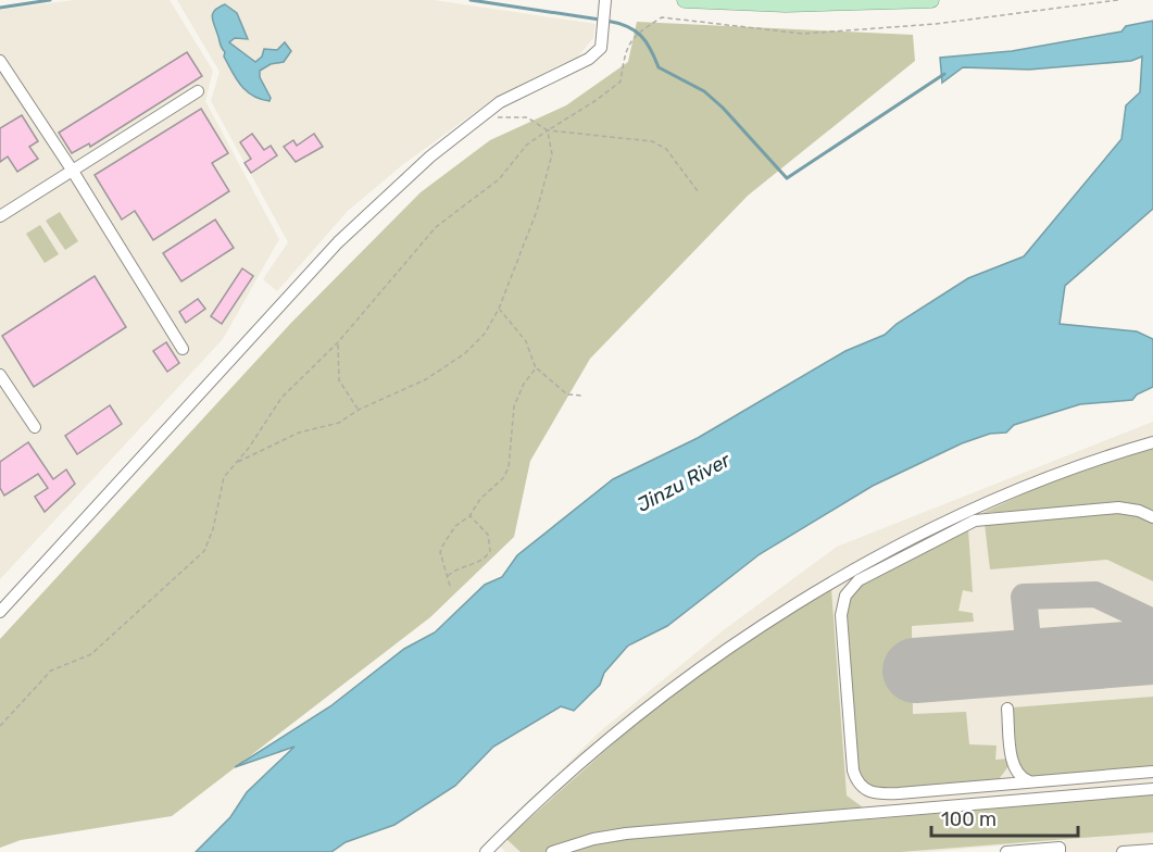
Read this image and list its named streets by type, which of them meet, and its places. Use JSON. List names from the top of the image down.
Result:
{
  "water": ["Jinzu River"],
  "scale_bar": "100 m"
}
